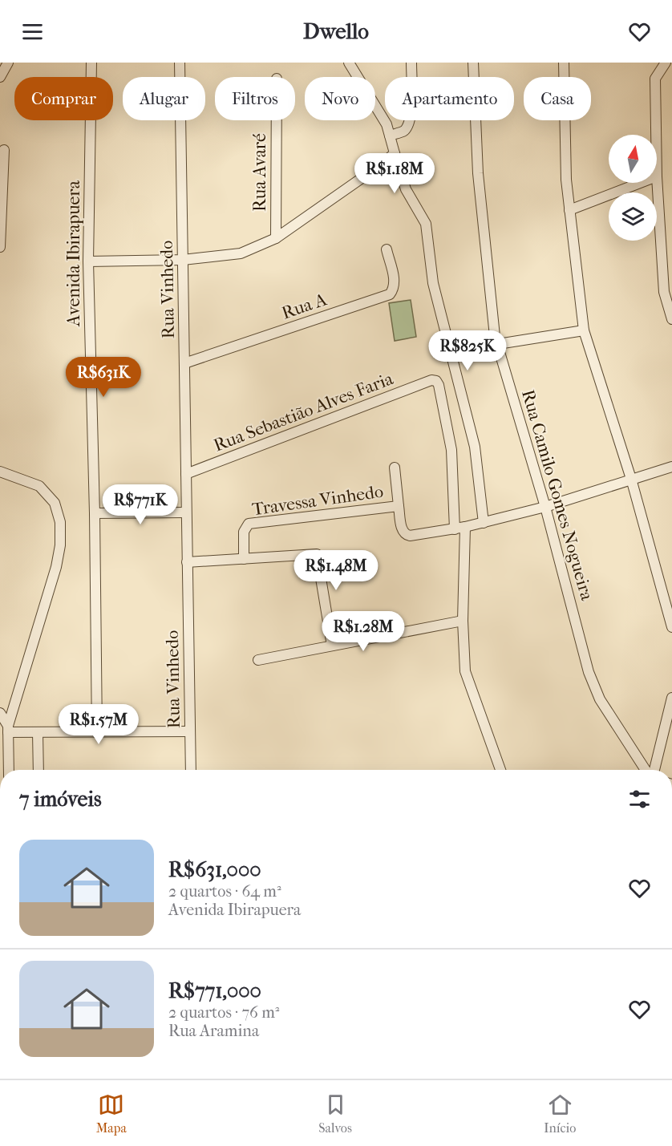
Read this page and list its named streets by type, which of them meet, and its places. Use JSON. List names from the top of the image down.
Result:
{
  "streets": {
    "street": [
      "Rua Avaré",
      "Avenida Ibirapuera",
      "Rua Vinhedo",
      "Rua A",
      "Rua Sebastião Alves Faria",
      "Rua Camilo Gomes Nogueira",
      "Travessa Vinhedo"
    ]
  },
  "crossings": [
    ["Rua Vinhedo", "Rua A"],
    ["Rua Vinhedo", "Rua Sebastião Alves Faria"],
    ["Rua Sebastião Alves Faria", "Travessa Vinhedo"],
    ["Rua Camilo Gomes Nogueira", "Travessa Vinhedo"]
  ],
  "north": "top",
  "page": {
    "header": "Dwello",
    "chip": [
      "Comprar",
      "Alugar",
      "Filtros",
      "Novo",
      "Apartamento",
      "Casa"
    ],
    "price": [
      "R$1.18M",
      "R$825K",
      "R$631K",
      "R$771K",
      "R$1.48M",
      "R$1.28M",
      "R$1.57M"
    ],
    "heading": "7 imóveis",
    "list": [
      {
        "name": "R$631,000",
        "note": "2 quartos · 64 m² · Avenida Ibirapuera"
      },
      {
        "name": "R$771,000",
        "note": "2 quartos · 76 m² · Rua Aramina"
      }
    ],
    "tabs": ["Mapa", "Salvos", "Início"]
  }
}
